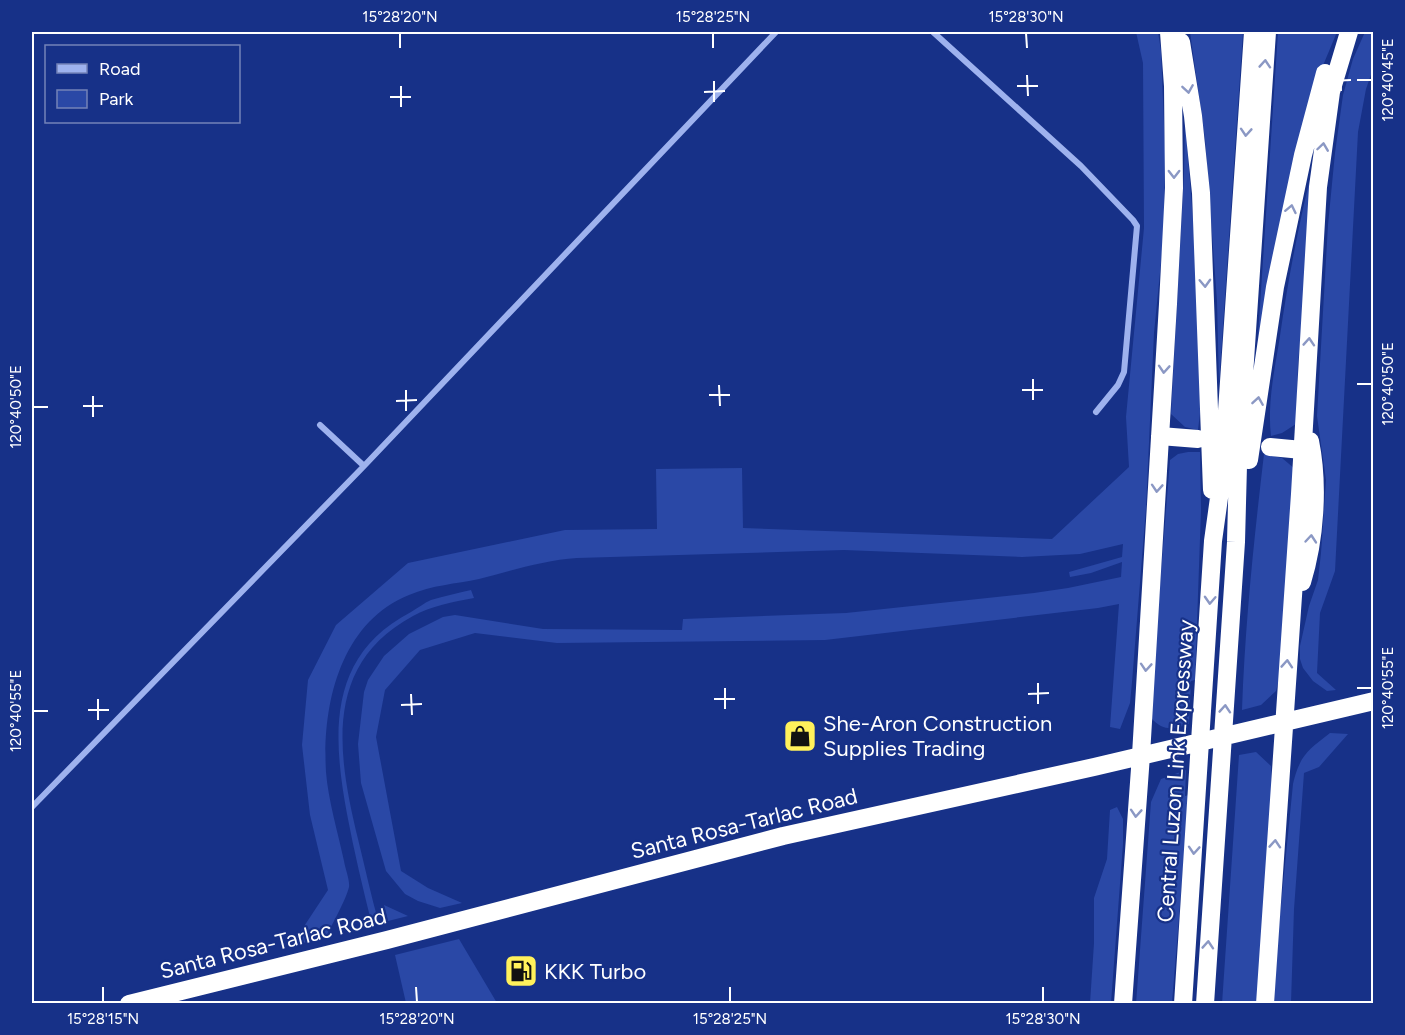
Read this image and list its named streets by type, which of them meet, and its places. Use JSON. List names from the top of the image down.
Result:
{
  "streets": {
    "highway": ["Central Luzon Link Expressway", "Santa Rosa-Tarlac Road"]
  },
  "places": {
    "shop": ["She-Aron Construction Supplies Trading"],
    "fuel station": ["KKK Turbo"]
  },
  "legend": ["Road", "Park"],
  "coordinates": [
    "15°28'20\"N",
    "15°28'25\"N",
    "15°28'30\"N",
    "120°40'45\"E",
    "120°40'50\"E",
    "120°40'55\"E",
    "15°28'15\"N"
  ]
}
